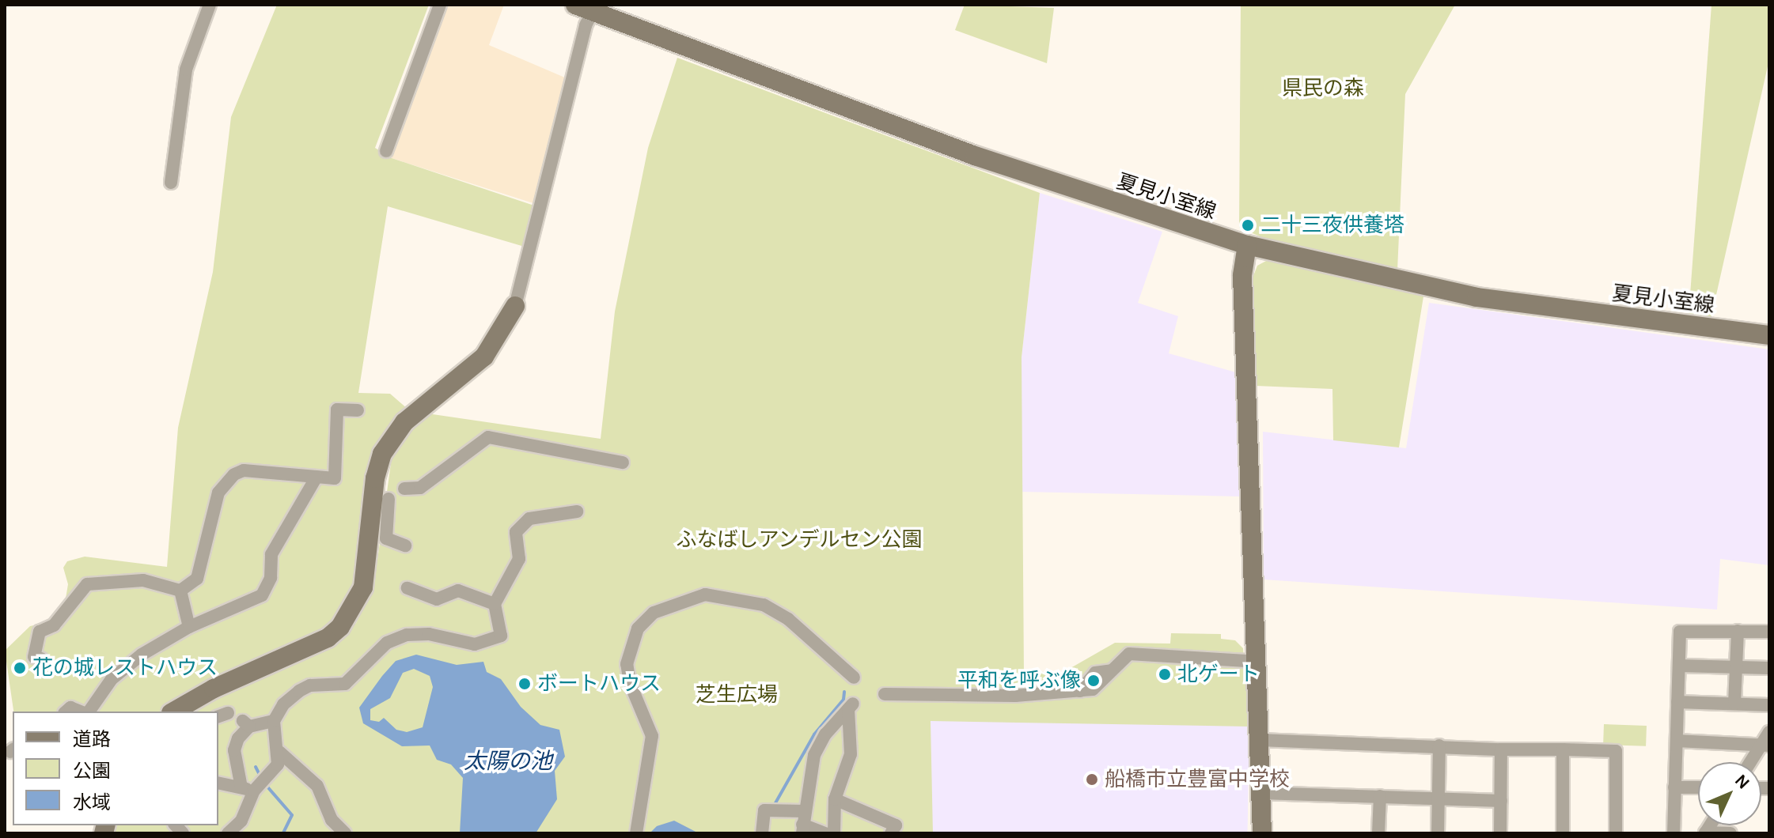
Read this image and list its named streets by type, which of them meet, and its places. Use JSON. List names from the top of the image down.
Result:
{
  "streets": {
    "main road": ["夏見小室線"]
  },
  "water": ["太陽の池"],
  "parks": ["県民の森", "ふなばしアンデルセン公園", "芝生広場"],
  "places": [
    "二十三夜供養塔",
    "花の城レストハウス",
    "北ゲート",
    "平和を呼ぶ像",
    "ボートハウス",
    "船橋市立豊富中学校"
  ],
  "legend": ["道路", "公園", "水域"],
  "north": "top right"
}
